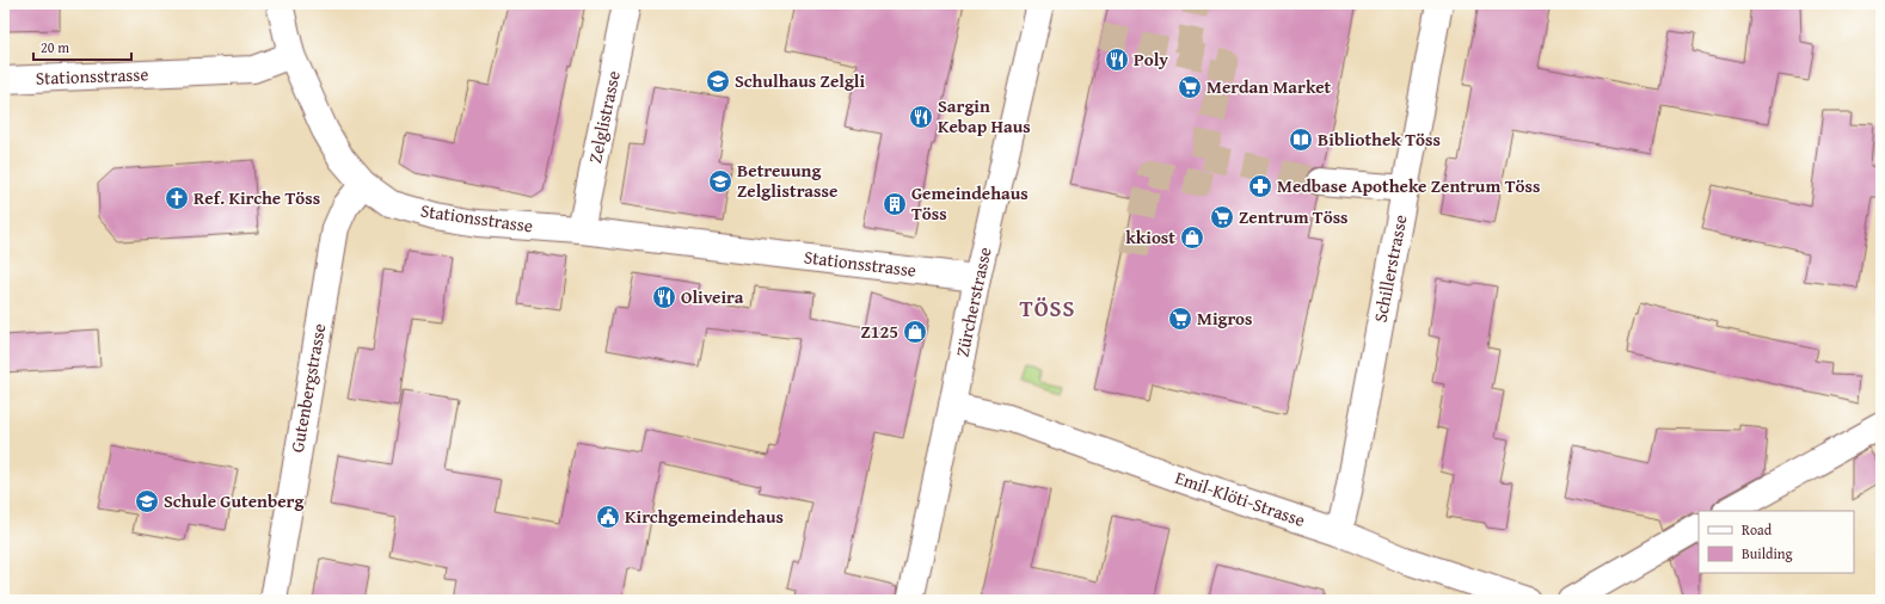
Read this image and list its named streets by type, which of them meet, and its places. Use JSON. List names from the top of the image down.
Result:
{
  "streets": {
    "street": [
      "Stationsstrasse",
      "Zelglistrasse",
      "Schillerstrasse",
      "Zürcherstrasse",
      "Gutenbergstrasse",
      "Emil-Klöti-Strasse"
    ]
  },
  "crossings": [
    ["Stationsstrasse", "Zelglistrasse"],
    ["Stationsstrasse", "Zürcherstrasse"],
    ["Stationsstrasse", "Gutenbergstrasse"],
    ["Schillerstrasse", "Emil-Klöti-Strasse"],
    ["Zürcherstrasse", "Emil-Klöti-Strasse"]
  ],
  "districts": ["TÖSS"],
  "places": {
    "restaurant": ["Poly", "Sargin Kebap Haus", "Oliveira"],
    "school or university": ["Schulhaus Zelgli", "Betreuung Zelglistrasse", "Schule Gutenberg"],
    "supermarket": ["Merdan Market", "Zentrum Töss", "Migros"],
    "library": ["Bibliothek Töss"],
    "pharmacy": ["Medbase Apotheke Zentrum Töss"],
    "church": ["Ref. Kirche Töss"],
    "building": ["Gemeindehaus Töss"],
    "shop": ["kkiost", "Z125"],
    "public building": ["Kirchgemeindehaus"]
  },
  "legend": ["Road", "Building"],
  "scale_bar": "20 m"
}
